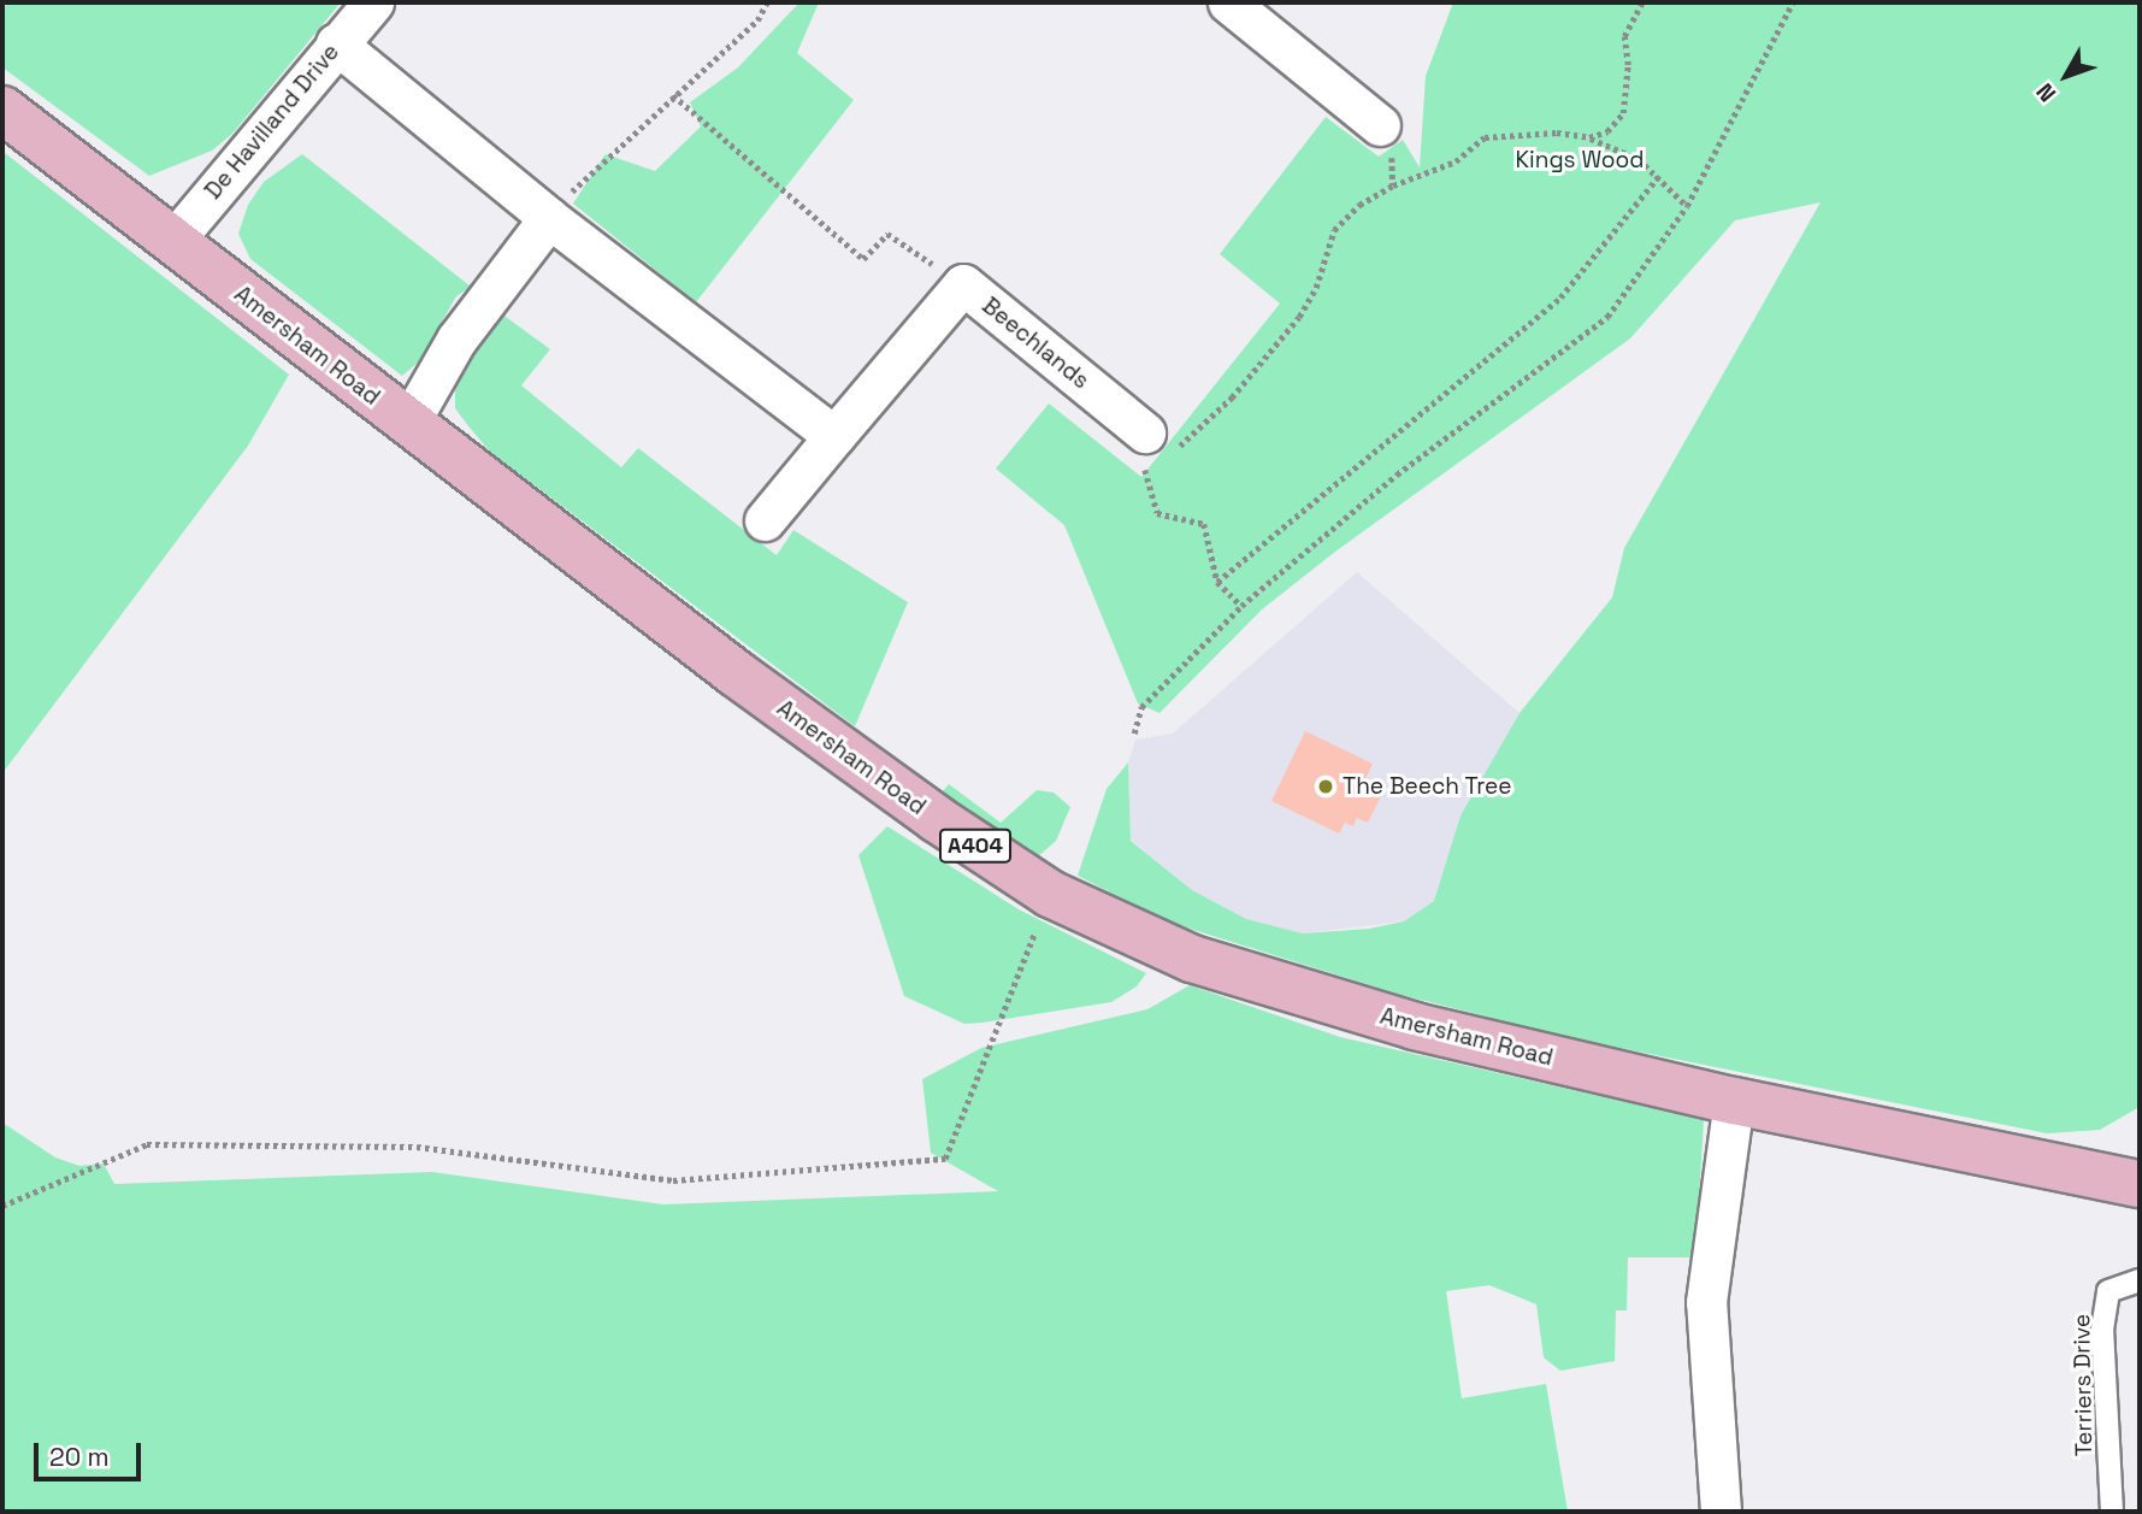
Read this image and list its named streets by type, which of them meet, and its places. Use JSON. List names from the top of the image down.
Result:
{
  "streets": {
    "main road": ["Amersham Road", "A404"],
    "street": ["De Havilland Drive", "Beechlands"],
    "lane": ["Terriers Drive"]
  },
  "crossings": [
    ["De Havilland Drive", "Amersham Road"]
  ],
  "parks": ["Kings Wood"],
  "places": ["The Beech Tree"],
  "scale_bar": "20 m",
  "north": "bottom left"
}
